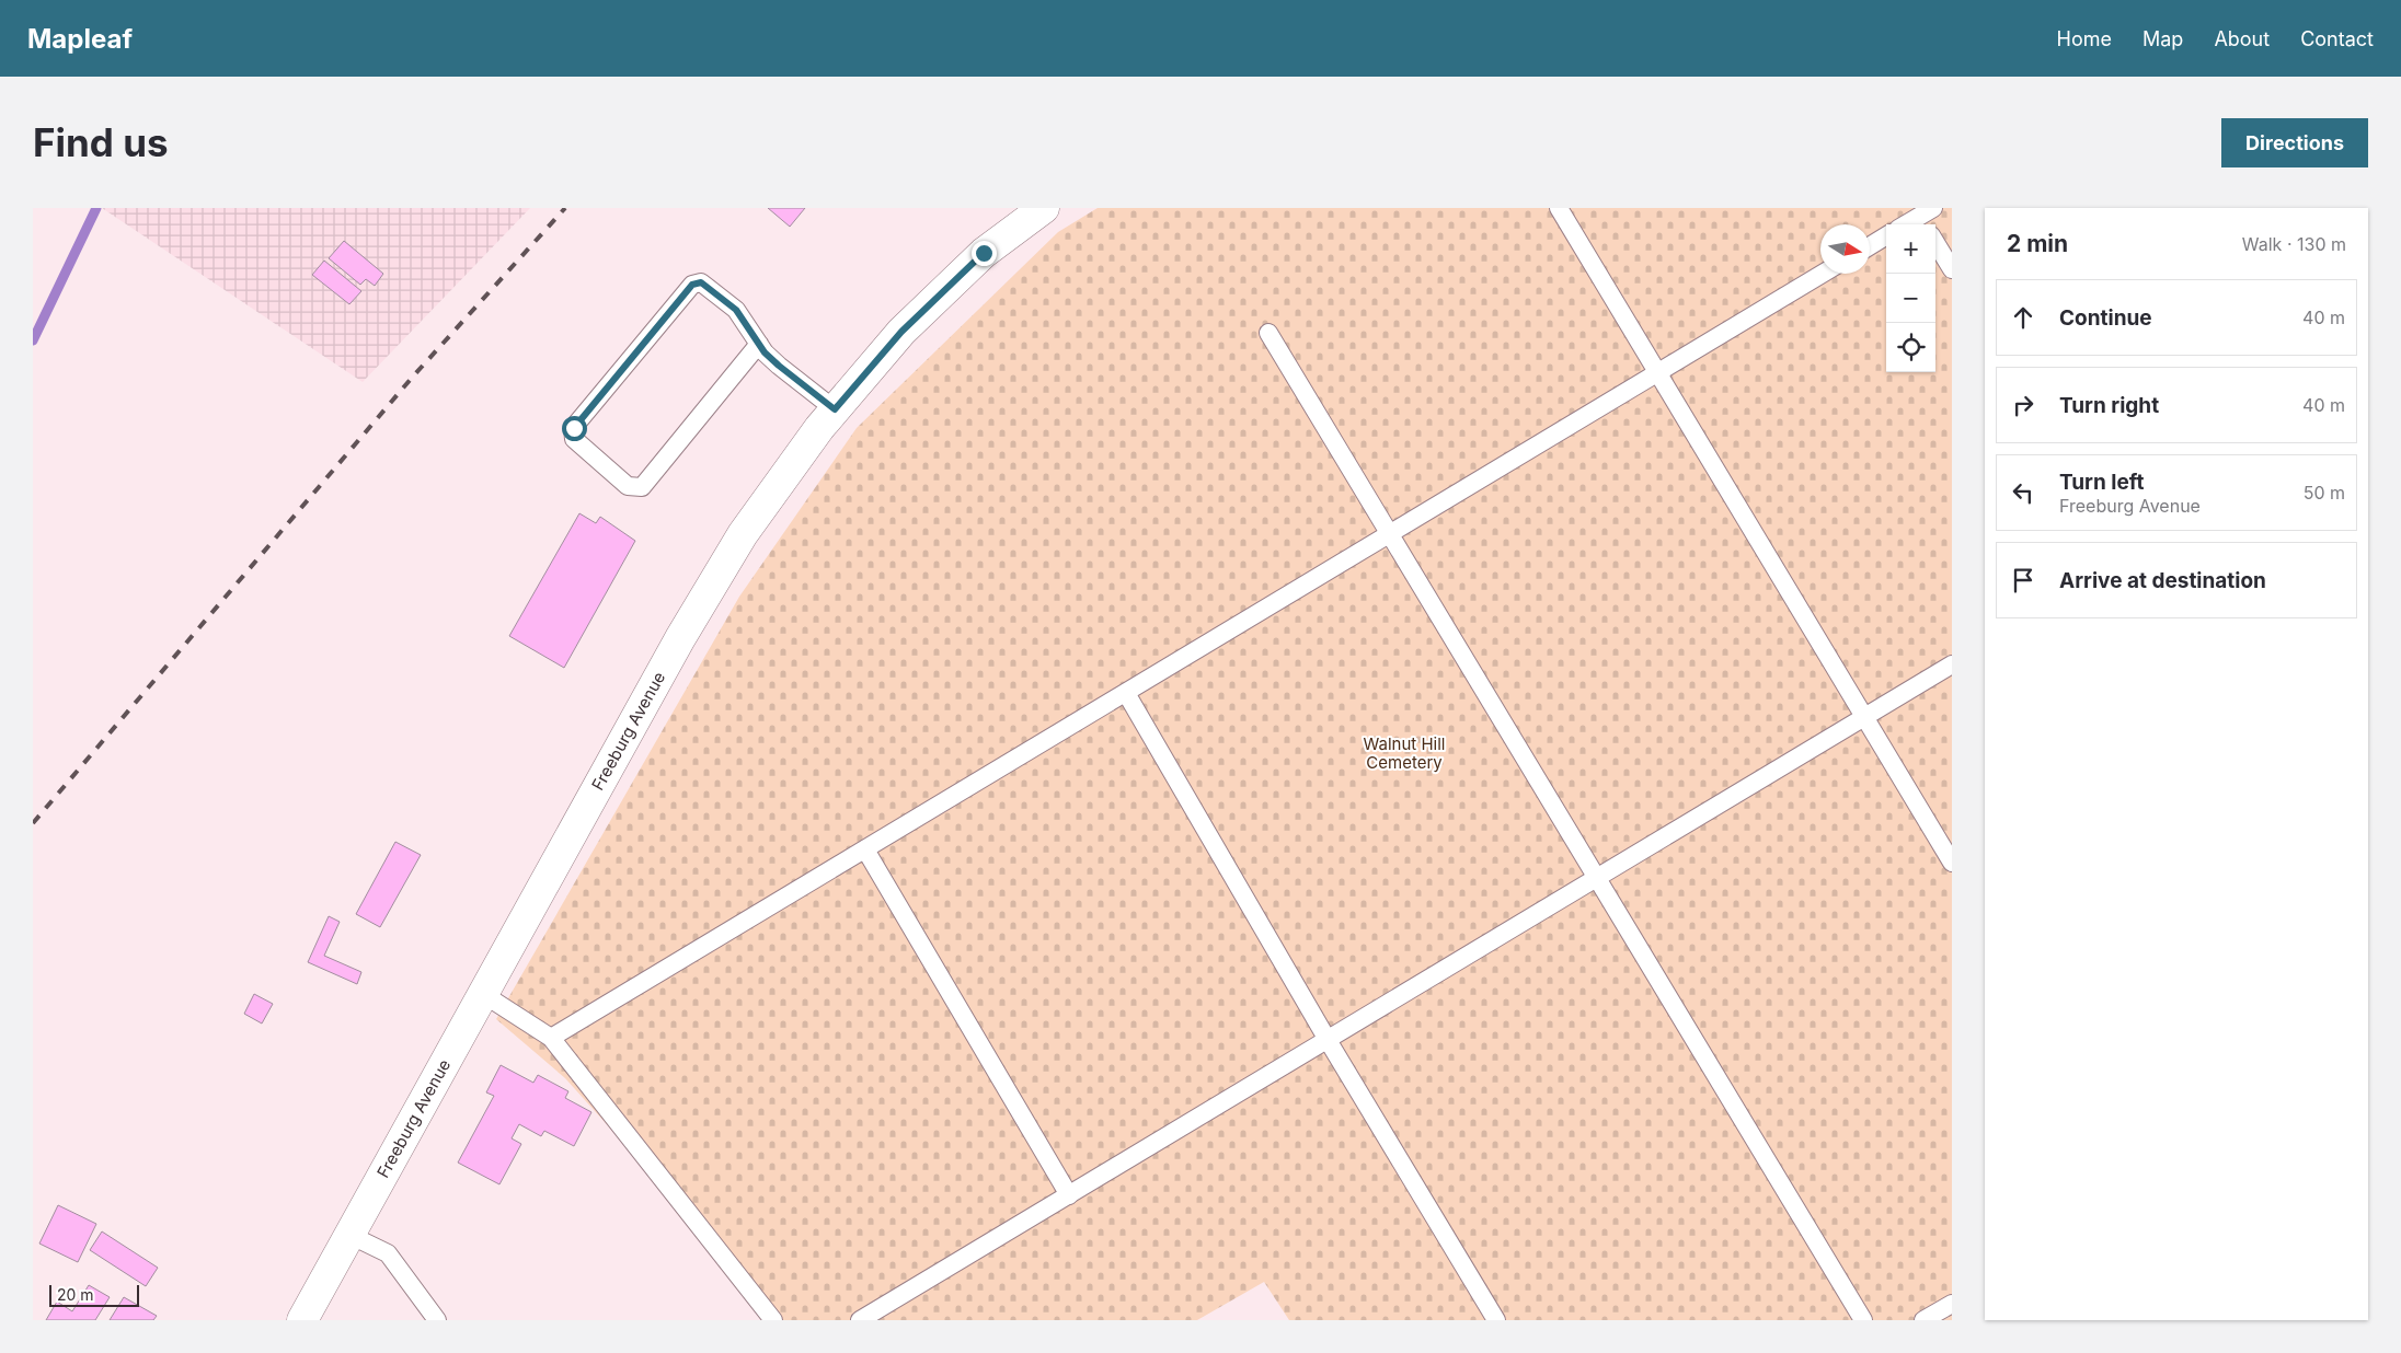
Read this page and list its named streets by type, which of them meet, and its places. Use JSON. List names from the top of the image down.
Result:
{
  "streets": {
    "main road": ["Freeburg Avenue"]
  },
  "parks": ["Walnut Hill Cemetery"],
  "scale_bar": "20 m",
  "north": "right",
  "page": {
    "header": "Mapleaf",
    "nav": [
      "Home",
      "Map",
      "About",
      "Contact"
    ],
    "buttons": "Directions",
    "title": "Find us",
    "heading": ["2 min", "Walk · 130 m"],
    "map_buttons": ["+", "−"],
    "list": [
      ["Continue", "40 m"],
      ["Turn right", "40 m"],
      ["Turn left", "Freeburg Avenue", "50 m"],
      "Arrive at destination"
    ],
    "scale": "20 m"
  }
}
